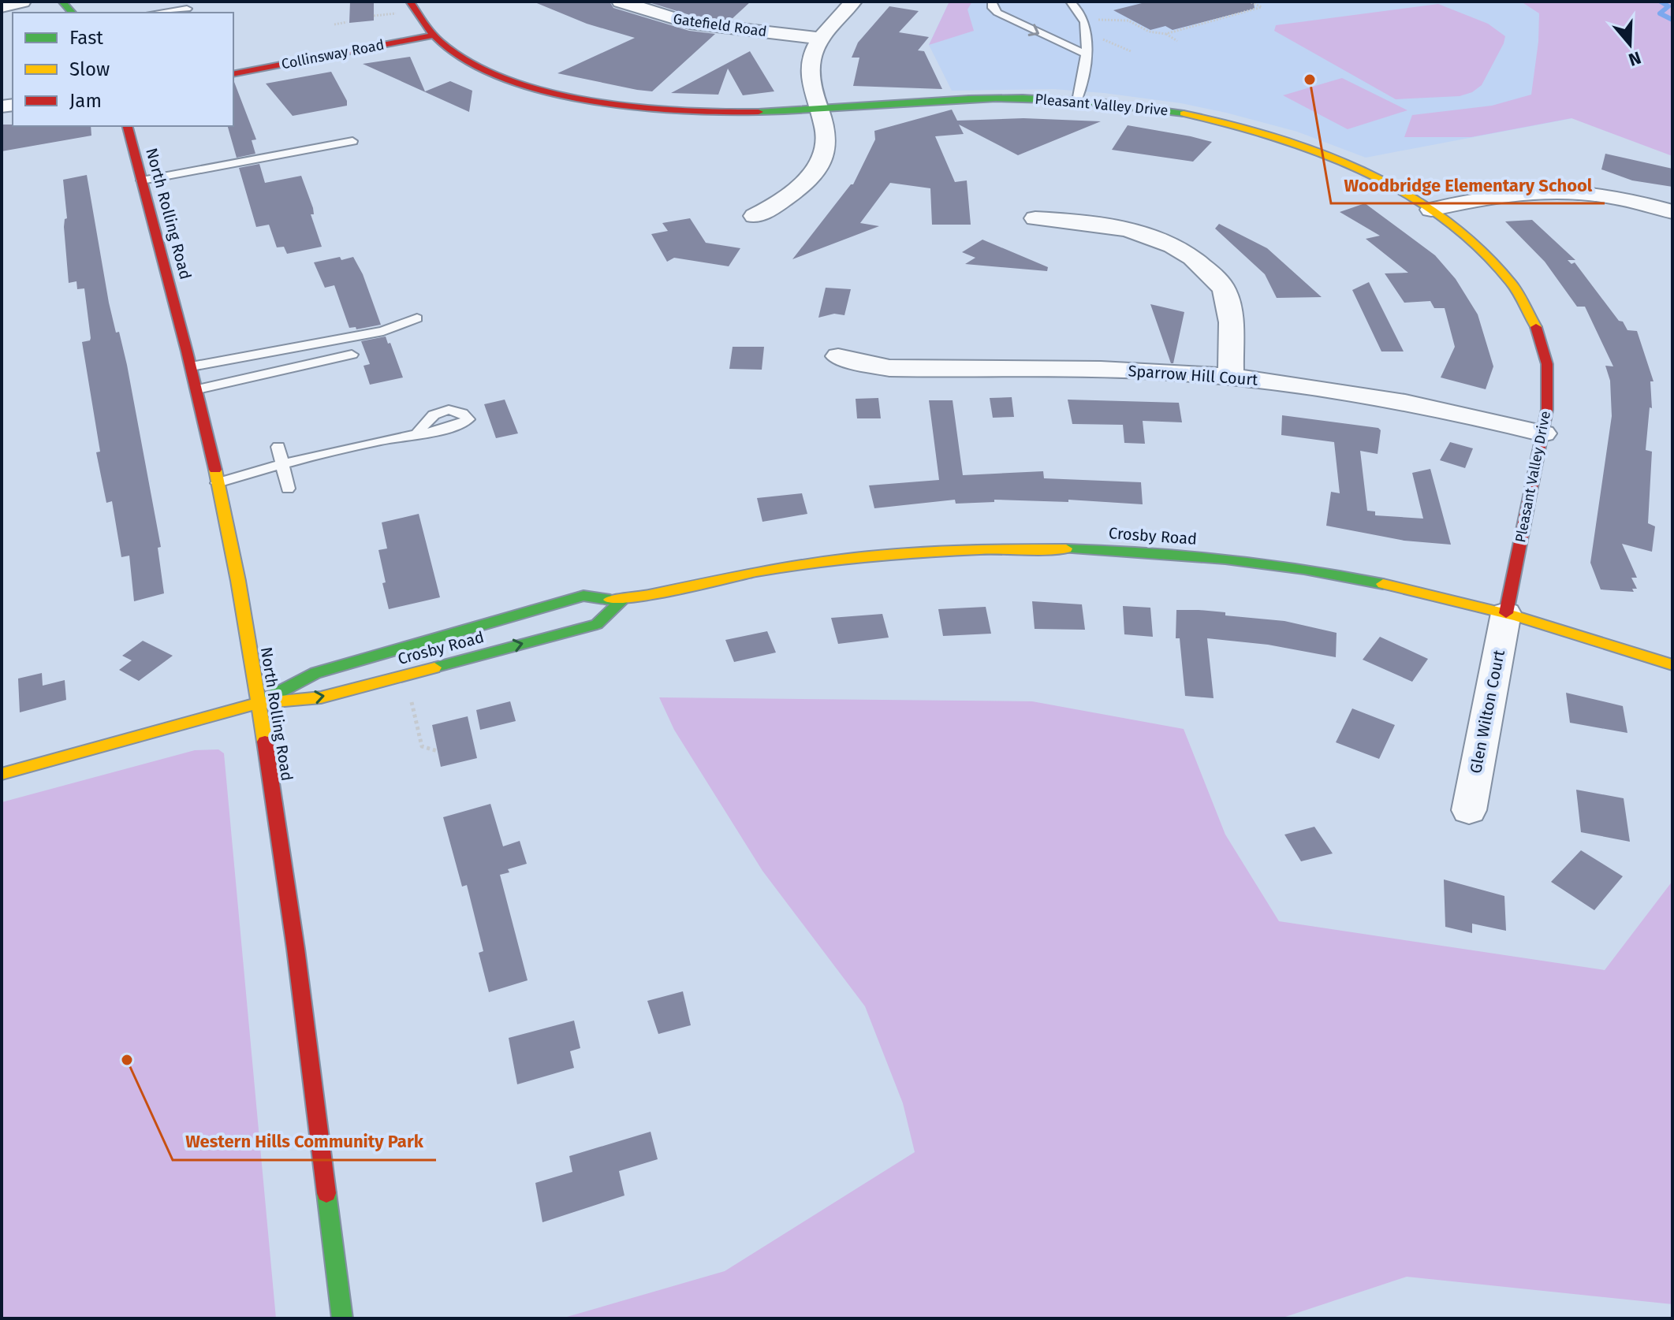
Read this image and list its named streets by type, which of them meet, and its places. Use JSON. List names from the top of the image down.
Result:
{
  "streets": {
    "street": [
      "Gatefield Road",
      "Collinsway Road",
      "Pleasant Valley Drive",
      "North Rolling Road",
      "Sparrow Hill Court",
      "Crosby Road",
      "Glen Wilton Court"
    ]
  },
  "crossings": [
    ["Collinsway Road", "Pleasant Valley Drive"],
    ["Pleasant Valley Drive", "Sparrow Hill Court"],
    ["Pleasant Valley Drive", "Crosby Road"],
    ["Pleasant Valley Drive", "Glen Wilton Court"],
    ["North Rolling Road", "Crosby Road"],
    ["Crosby Road", "Glen Wilton Court"]
  ],
  "places": ["Woodbridge Elementary School", "Western Hills Community Park"],
  "legend": ["Fast", "Slow", "Jam"],
  "north": "bottom"
}
